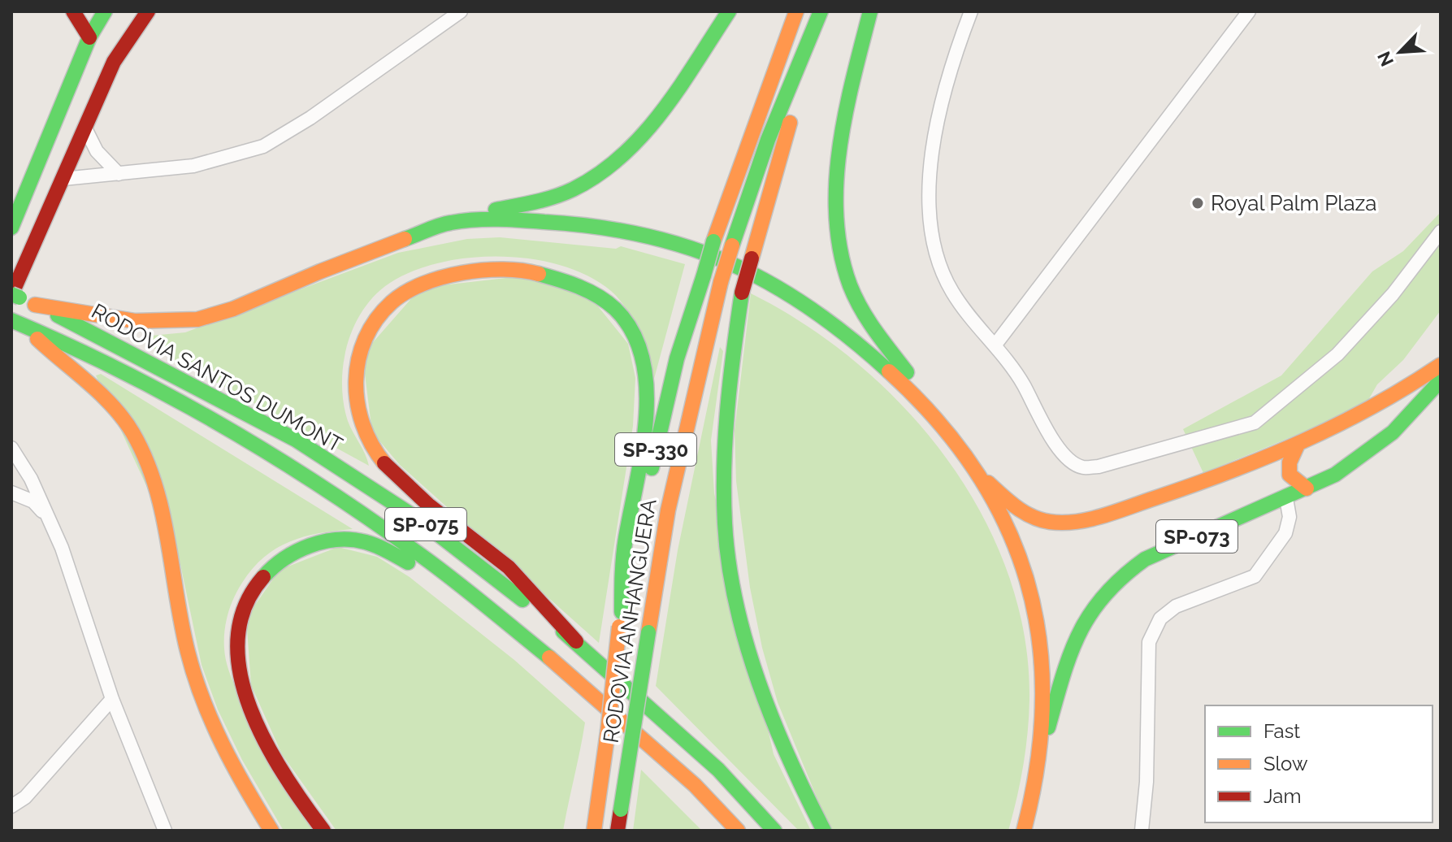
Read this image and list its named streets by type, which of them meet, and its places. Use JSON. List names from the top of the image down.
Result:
{
  "streets": {
    "main road": [
      "RODOVIA SANTOS DUMONT",
      "SP-330",
      "SP-075",
      "SP-073",
      "RODOVIA ANHANGUERA"
    ]
  },
  "places": ["Royal Palm Plaza"],
  "legend": ["Fast", "Slow", "Jam"],
  "north": "bottom left"
}
